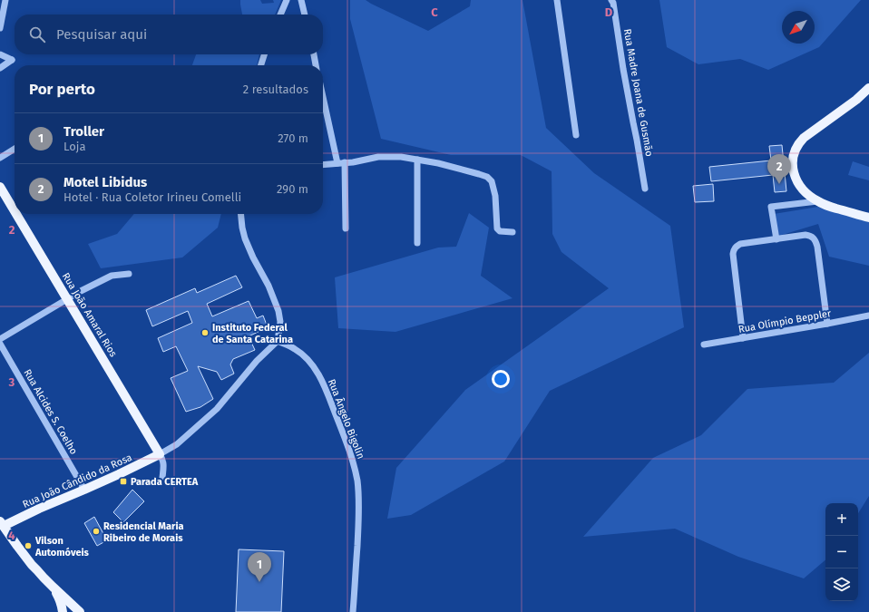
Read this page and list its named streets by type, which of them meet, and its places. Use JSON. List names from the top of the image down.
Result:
{
  "streets": {
    "main road": ["Rua João Amaral Rios", "Rua João Cândido da Rosa"],
    "street": [
      "Rua Madre Joana de Gusmão",
      "Rua Olímpio Beppler",
      "Rua Alcides S. Coelho",
      "Rua Ângelo Bigolin"
    ]
  },
  "crossings": [
    ["Rua João Amaral Rios", "Rua João Cândido da Rosa"],
    ["Rua Alcides S. Coelho", "Rua João Cândido da Rosa"]
  ],
  "places": {
    "other": ["Instituto Federal de Santa Catarina", "Residencial Maria Ribeiro de Morais", "Vilson Automóveis"],
    "transit": ["Parada CERTEA"]
  },
  "north": "bottom left",
  "page": {
    "search": "Pesquisar aqui",
    "heading": ["Por perto", "2 resultados"],
    "list": [
      {
        "mark": "1",
        "name": "Troller",
        "note": "Loja",
        "value": "270 m"
      },
      {
        "mark": "2",
        "name": "Motel Libidus",
        "note": "Hotel · Rua Coletor Irineu Comelli",
        "value": "290 m"
      }
    ],
    "pins": ["2", "1"],
    "map_buttons": ["+", "−"]
  },
  "grid": {
    "columns": ["C", "D"],
    "rows": ["2", "3", "4"]
  }
}
